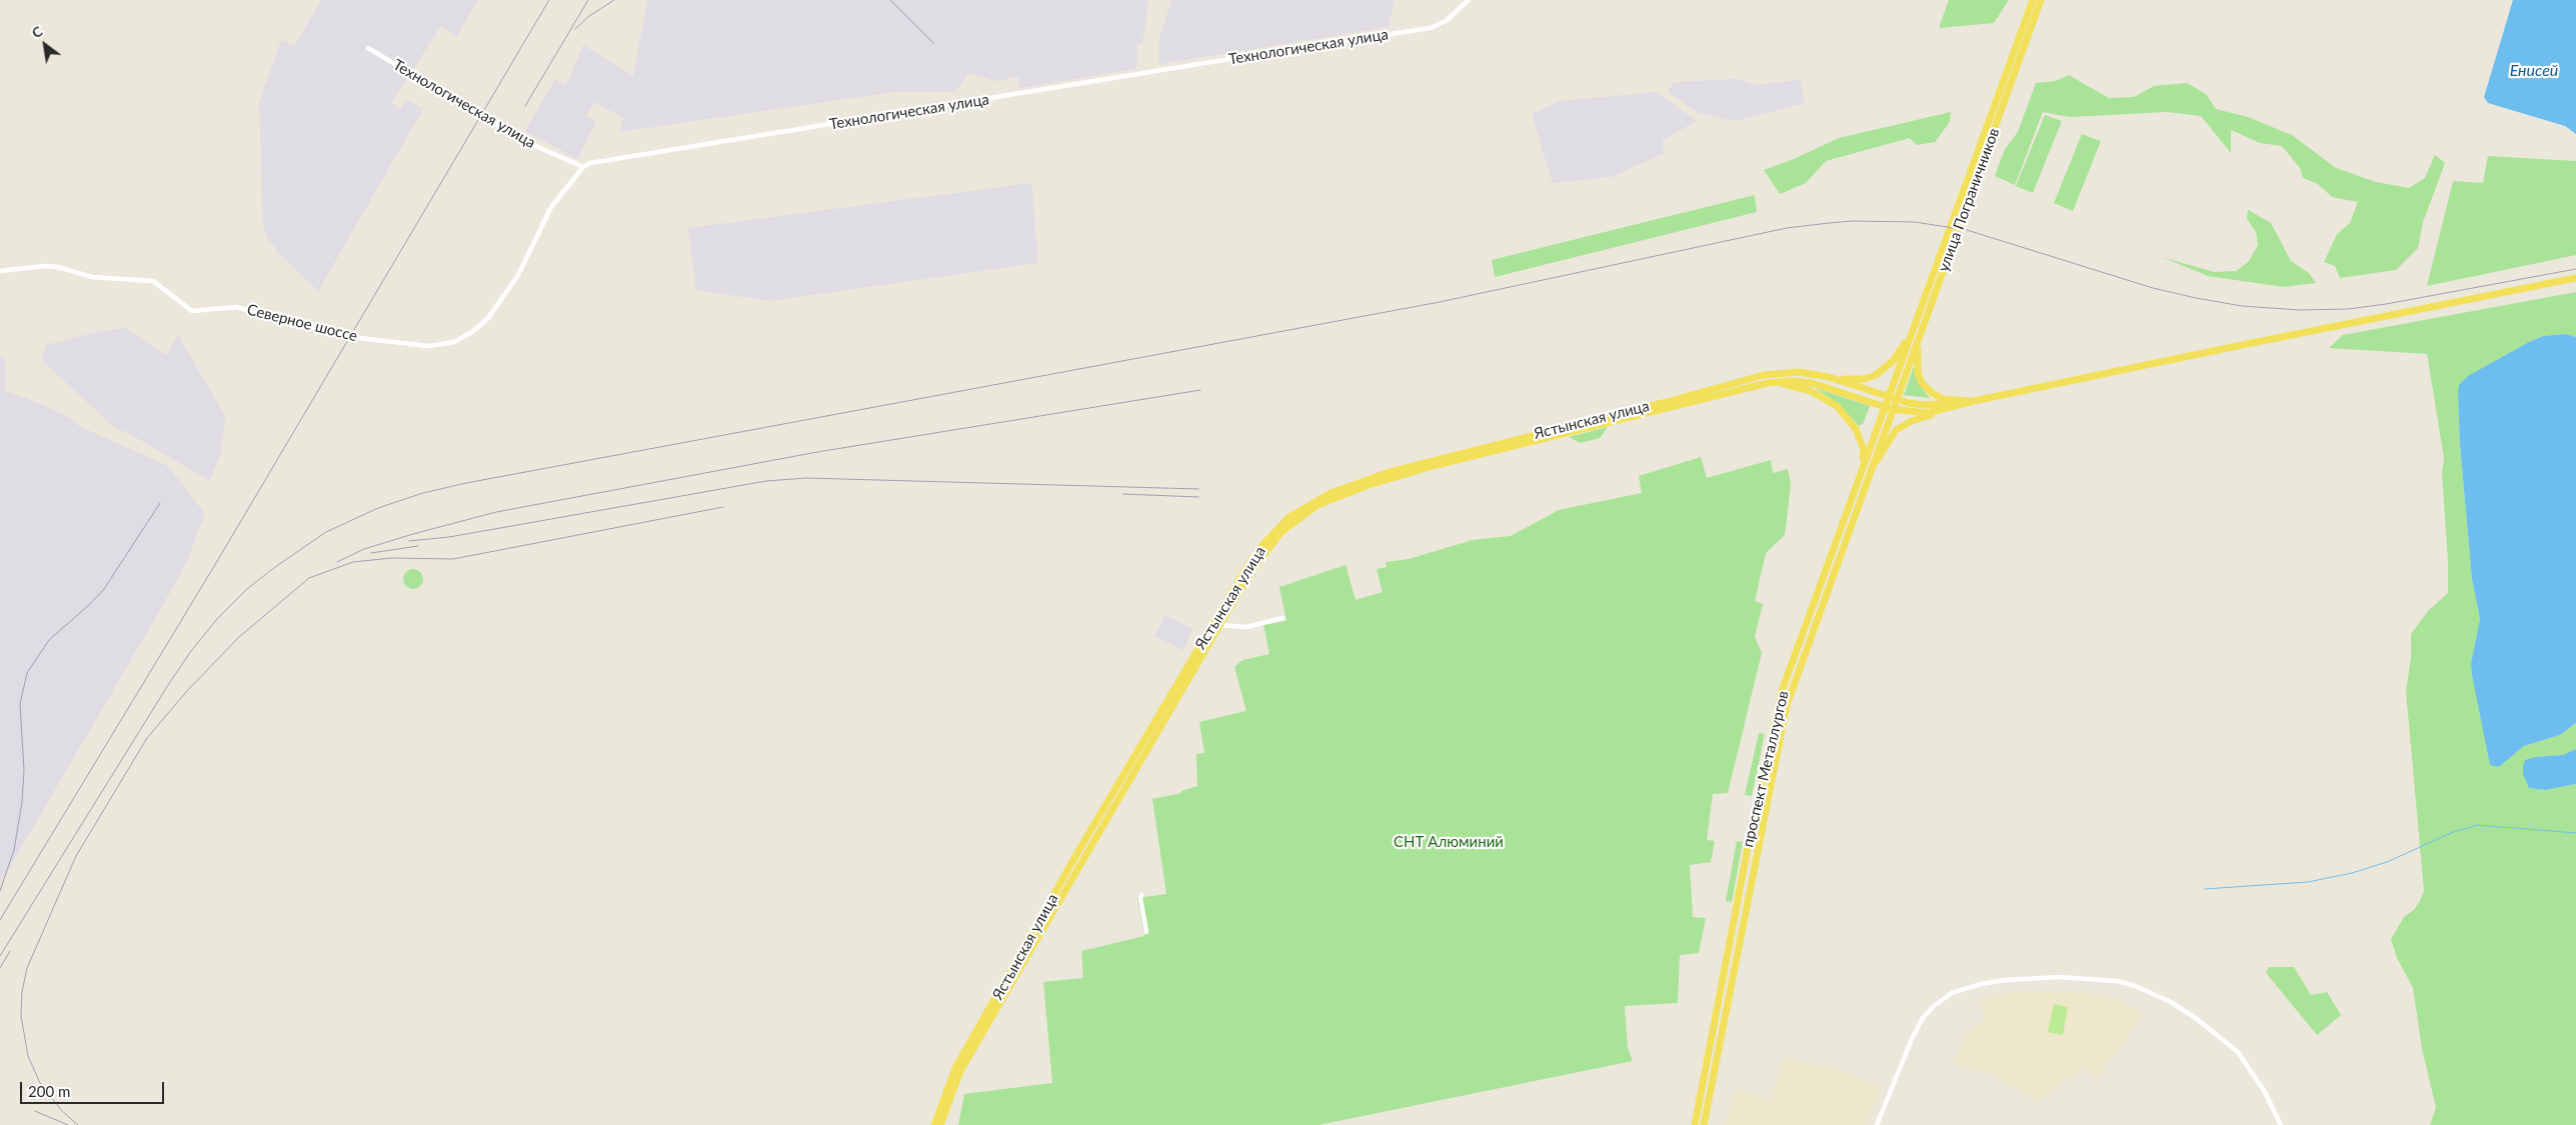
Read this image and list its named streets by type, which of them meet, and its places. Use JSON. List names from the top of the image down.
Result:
{
  "streets": {
    "main road": ["улица Пограничников", "Ястынская улица", "проспект Металлургов"],
    "street": ["Технологическая улица", "Северное шоссе"]
  },
  "crossings": [
    ["Технологическая улица", "Северное шоссе"],
    ["улица Пограничников", "Ястынская улица"],
    ["улица Пограничников", "проспект Металлургов"],
    ["Ястынская улица", "проспект Металлургов"]
  ],
  "water": ["Енисей"],
  "parks": ["СНТ Алюминий"],
  "scale_bar": "200 m",
  "north": "top left"
}
